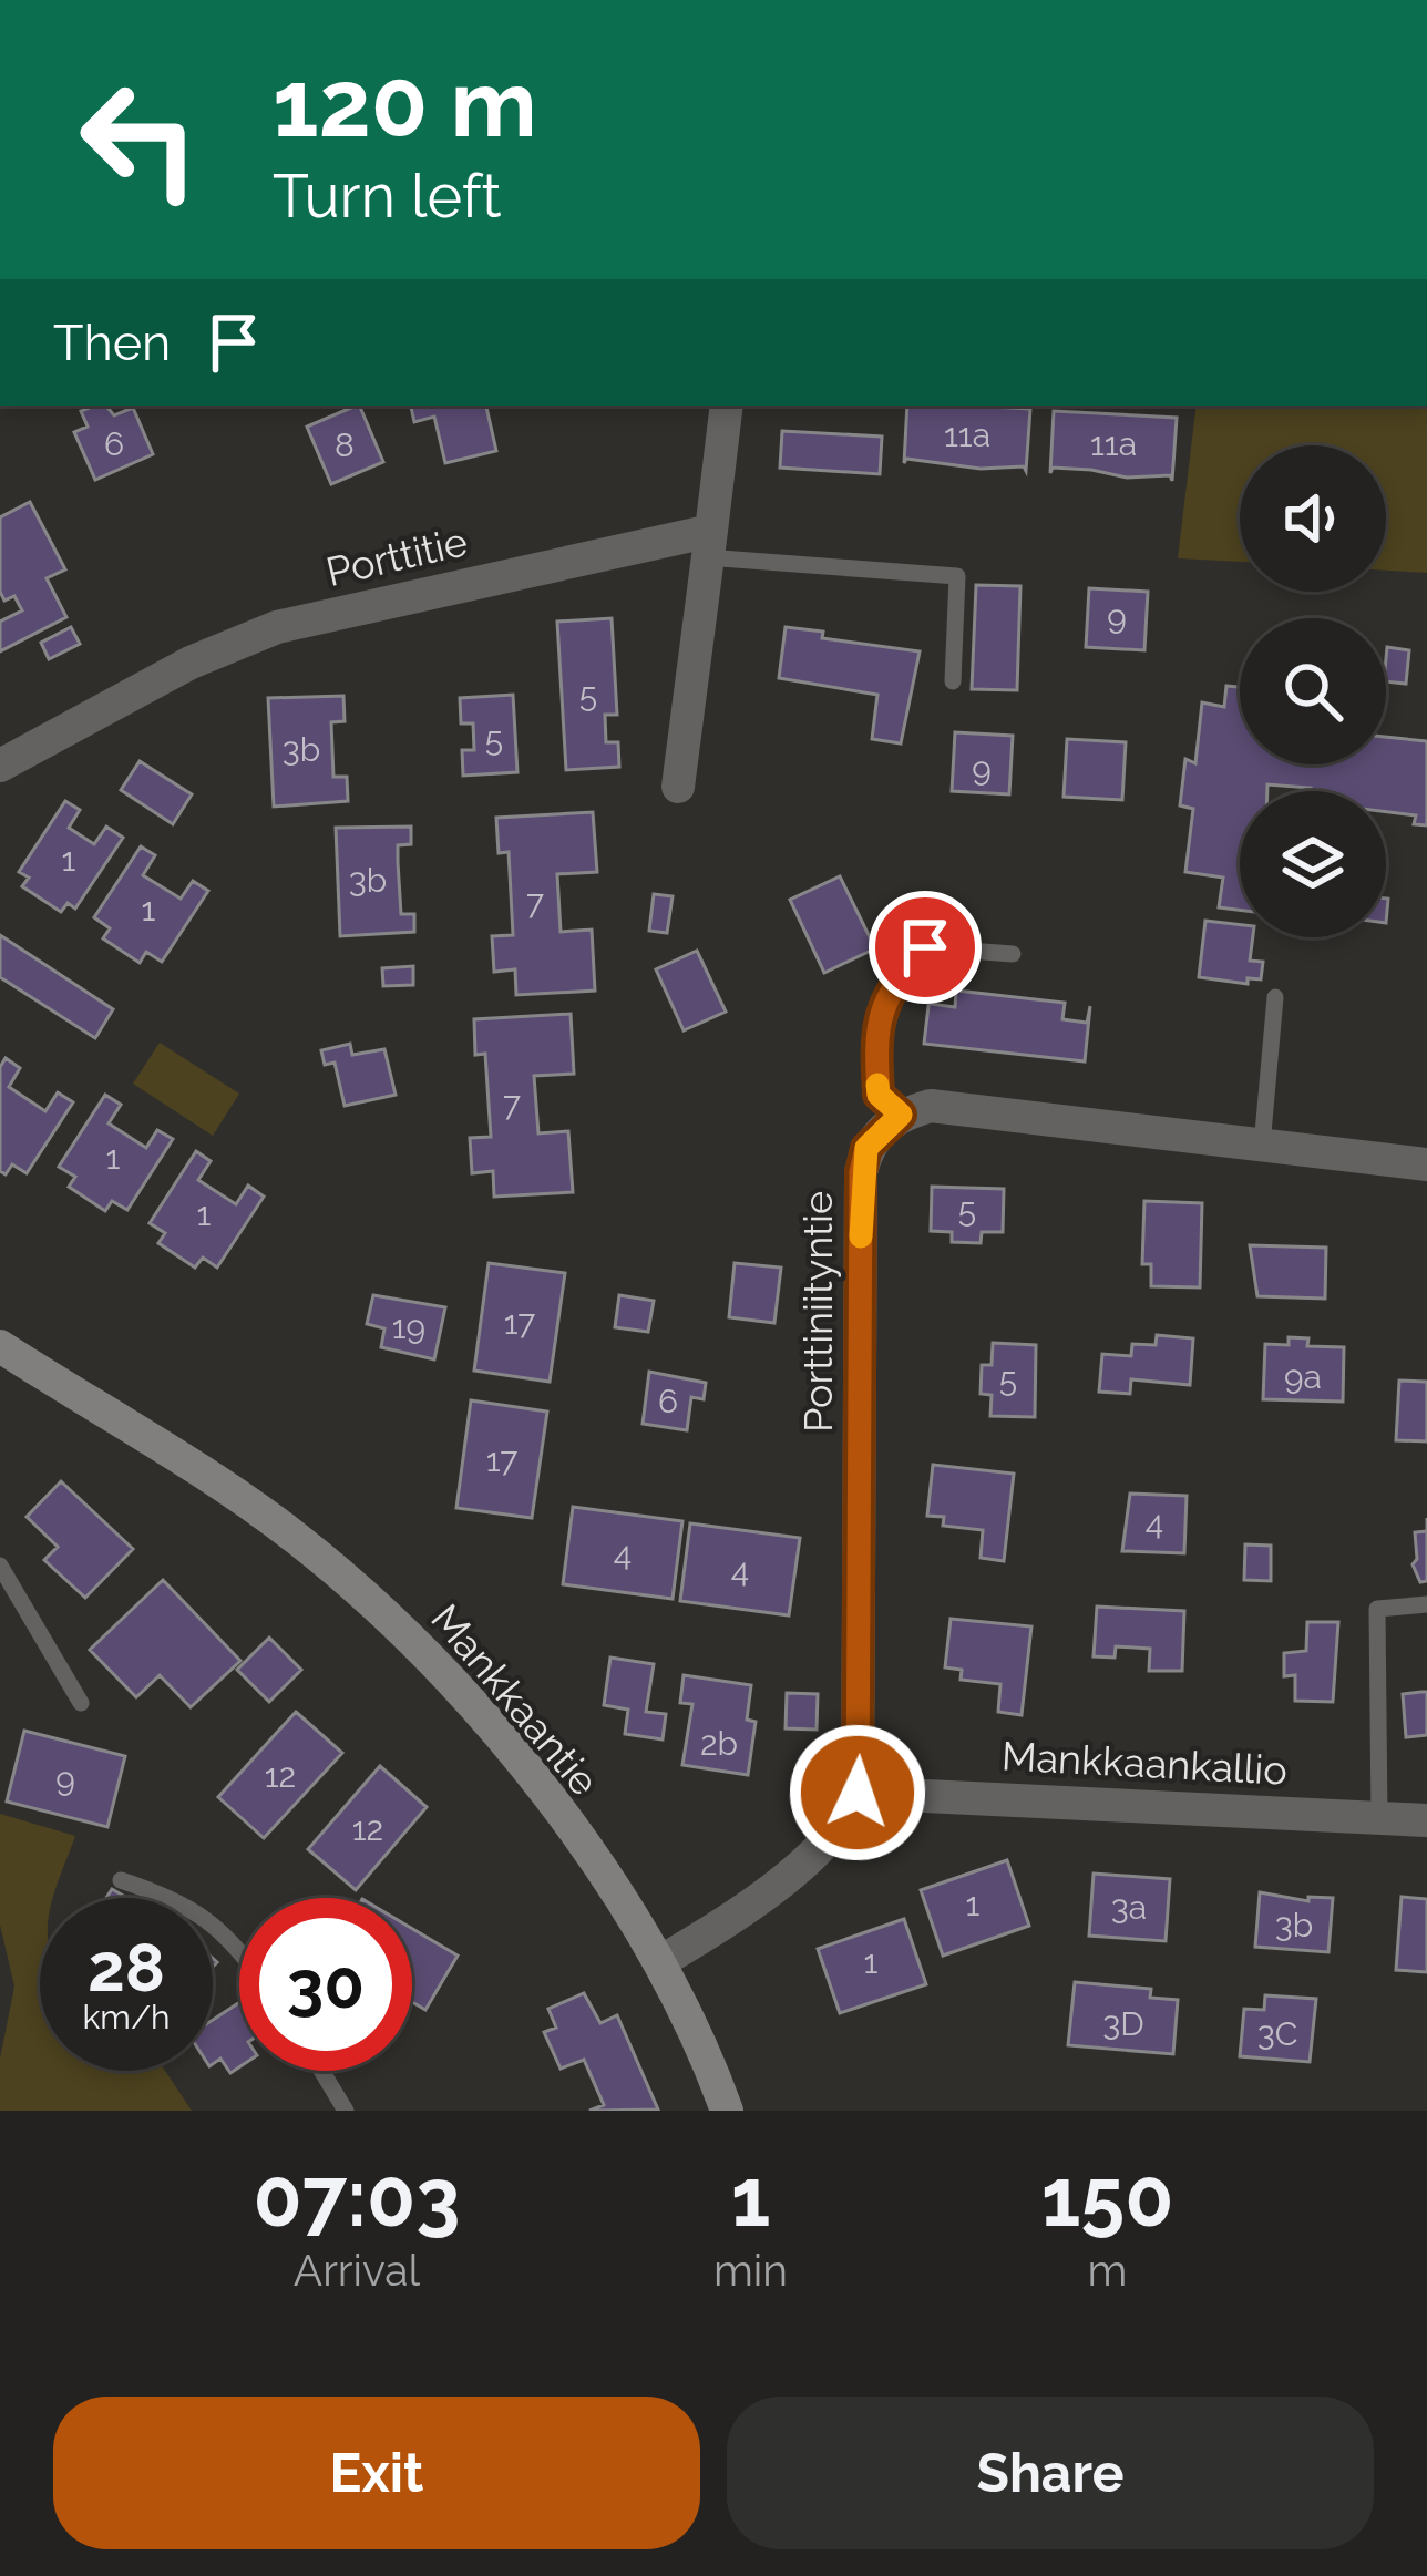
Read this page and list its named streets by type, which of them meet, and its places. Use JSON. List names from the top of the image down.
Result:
{
  "streets": {
    "main road": ["Mankkaantie"],
    "street": ["Porttitie", "Porttiniityntie", "Mankkaankallio"]
  },
  "crossings": [
    ["Porttiniityntie", "Mankkaankallio"]
  ],
  "house_numbers": [
    "11a",
    "6",
    "11a",
    "8",
    "9",
    "5",
    "5",
    "3b",
    "9",
    "1",
    "3b",
    "7",
    "1",
    "7",
    "1",
    "5",
    "1",
    "17",
    "19",
    "9a",
    "5",
    "6",
    "17",
    "4",
    "4",
    "4",
    "2b",
    "12",
    "9",
    "12",
    "1",
    "3a",
    "3b",
    "1",
    "3D",
    "3C"
  ],
  "page": {
    "turn": ["120 m", "Turn left"],
    "then": "Then",
    "speed": "28 km/h",
    "limit": "30",
    "eta": [
      "07:03",
      "Arrival",
      "1",
      "min",
      "150",
      "m"
    ],
    "buttons": ["Exit", "Share"]
  }
}
